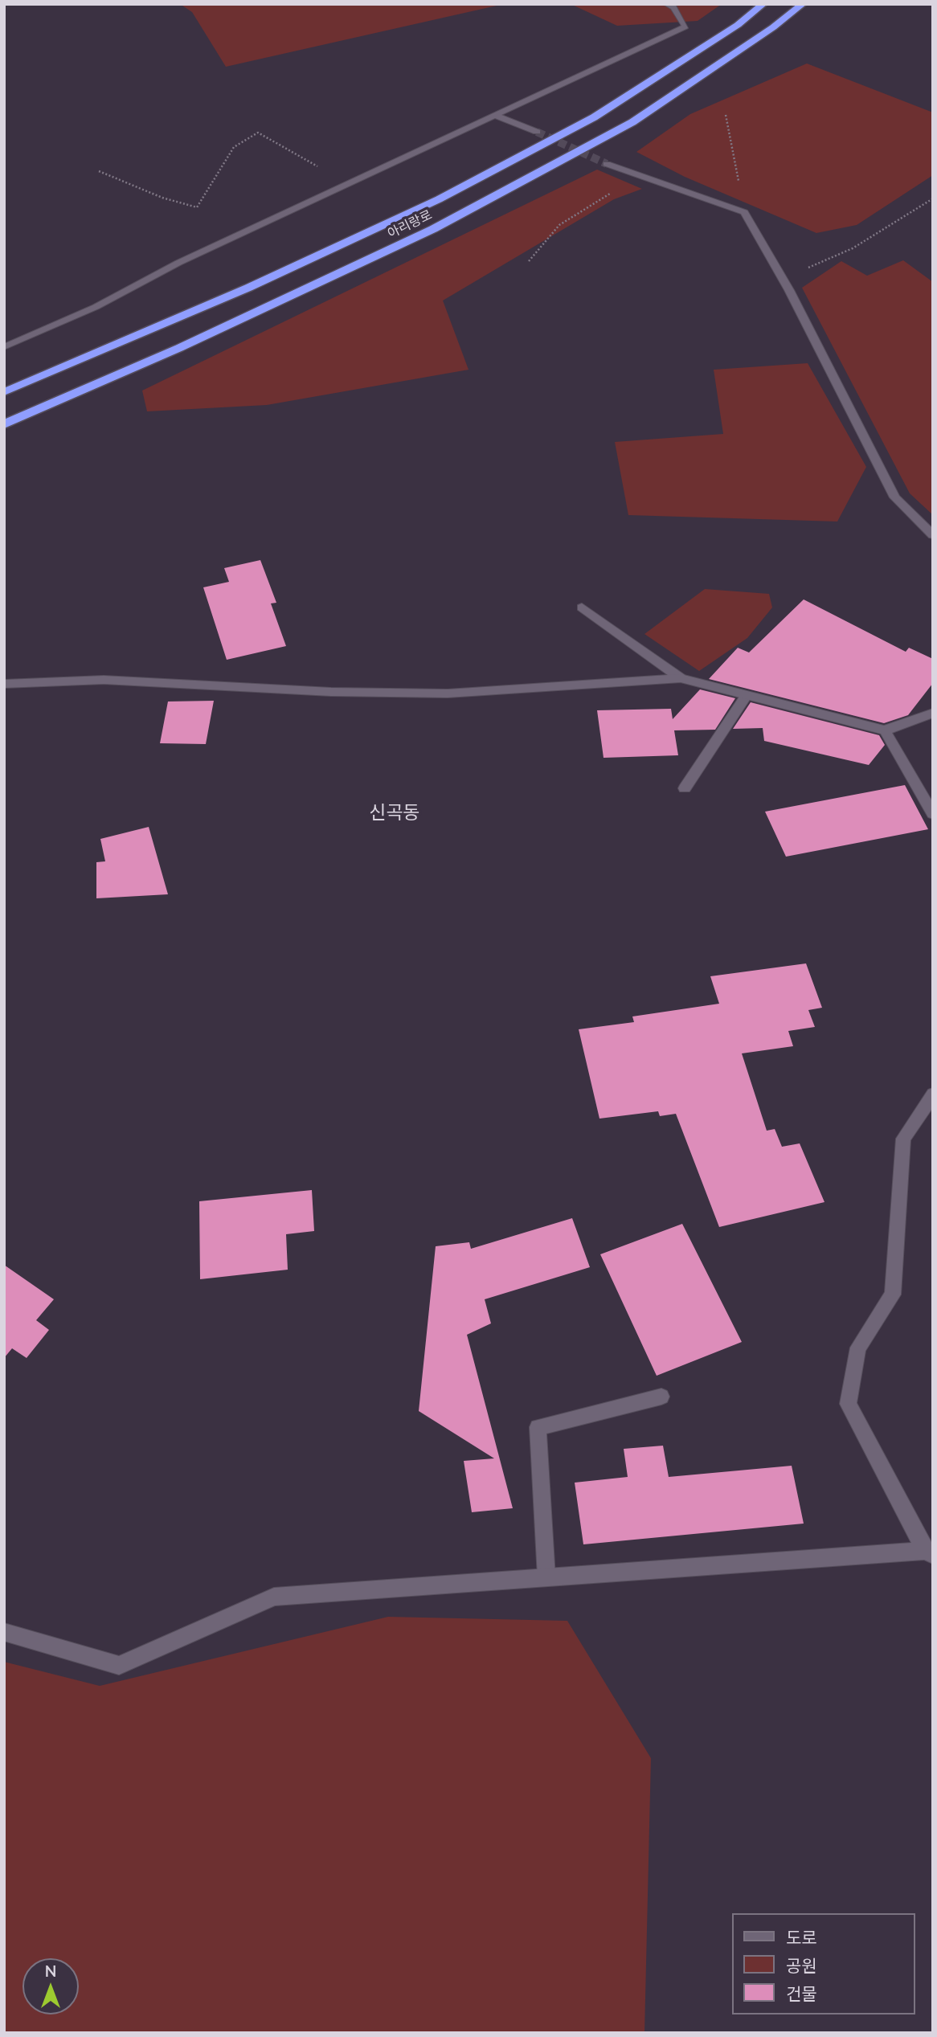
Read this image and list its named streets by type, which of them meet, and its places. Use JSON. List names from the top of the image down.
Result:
{
  "streets": {
    "highway": ["아리랑로"]
  },
  "districts": ["신곡동"],
  "legend": ["도로", "공원", "건물"],
  "north": "top"
}
